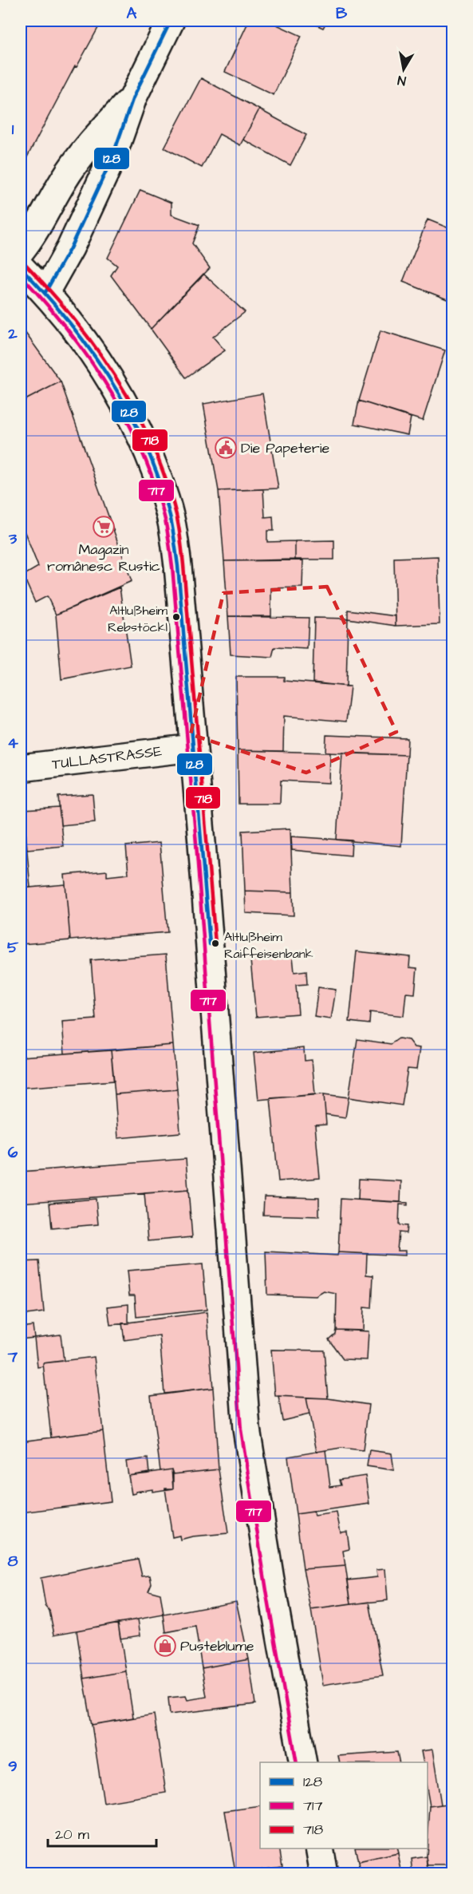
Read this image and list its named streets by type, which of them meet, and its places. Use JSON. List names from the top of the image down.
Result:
{
  "streets": {
    "street": ["TULLASTRASSE"]
  },
  "places": {
    "public building": ["Die Papeterie"],
    "supermarket": ["Magazin românesc Rustic"],
    "other": ["Altlußheim Rebstöckl", "Altlußheim Raiffeisenbank"],
    "shop": ["Pusteblume"]
  },
  "lines": ["transit line 128", "transit line 718", "transit line 717"],
  "legend": ["128", "717", "718"],
  "scale_bar": "20 m",
  "north": "bottom",
  "grid": {
    "columns": ["A", "B"],
    "rows": [
      "1",
      "2",
      "3",
      "4",
      "5",
      "6",
      "7",
      "8",
      "9"
    ]
  }
}
